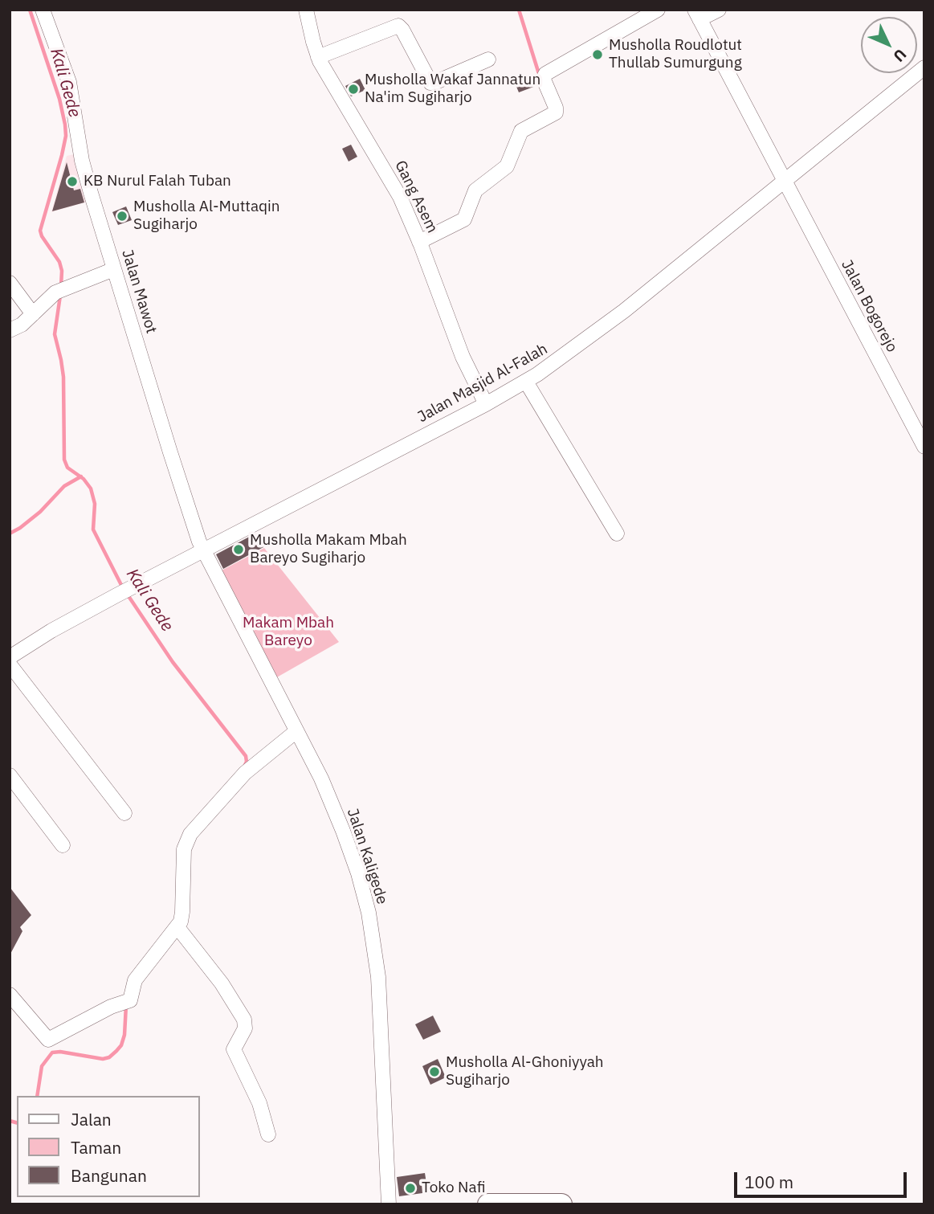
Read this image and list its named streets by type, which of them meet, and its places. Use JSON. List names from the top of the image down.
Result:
{
  "streets": {
    "street": [
      "Gang Asem",
      "Jalan Mawot",
      "Jalan Bogorejo",
      "Jalan Masjid Al-Falah",
      "Jalan Kaligede"
    ]
  },
  "crossings": [
    ["Gang Asem", "Jalan Masjid Al-Falah"],
    ["Jalan Mawot", "Jalan Masjid Al-Falah"],
    ["Jalan Mawot", "Jalan Kaligede"],
    ["Jalan Bogorejo", "Jalan Masjid Al-Falah"],
    ["Jalan Masjid Al-Falah", "Jalan Kaligede"]
  ],
  "water": ["Kali Gede"],
  "parks": ["Makam Mbah Bareyo"],
  "places": [
    "Musholla Roudlotut Thullab Sumurgung",
    "Musholla Wakaf Jannatun Na'im Sugiharjo",
    "KB Nurul Falah Tuban",
    "Musholla Al-Muttaqin Sugiharjo",
    "Musholla Makam Mbah Bareyo Sugiharjo",
    "Musholla Al-Ghoniyyah Sugiharjo",
    "Toko Nafi"
  ],
  "legend": ["Jalan", "Taman", "Bangunan"],
  "scale_bar": "100 m",
  "north": "bottom right"
}
